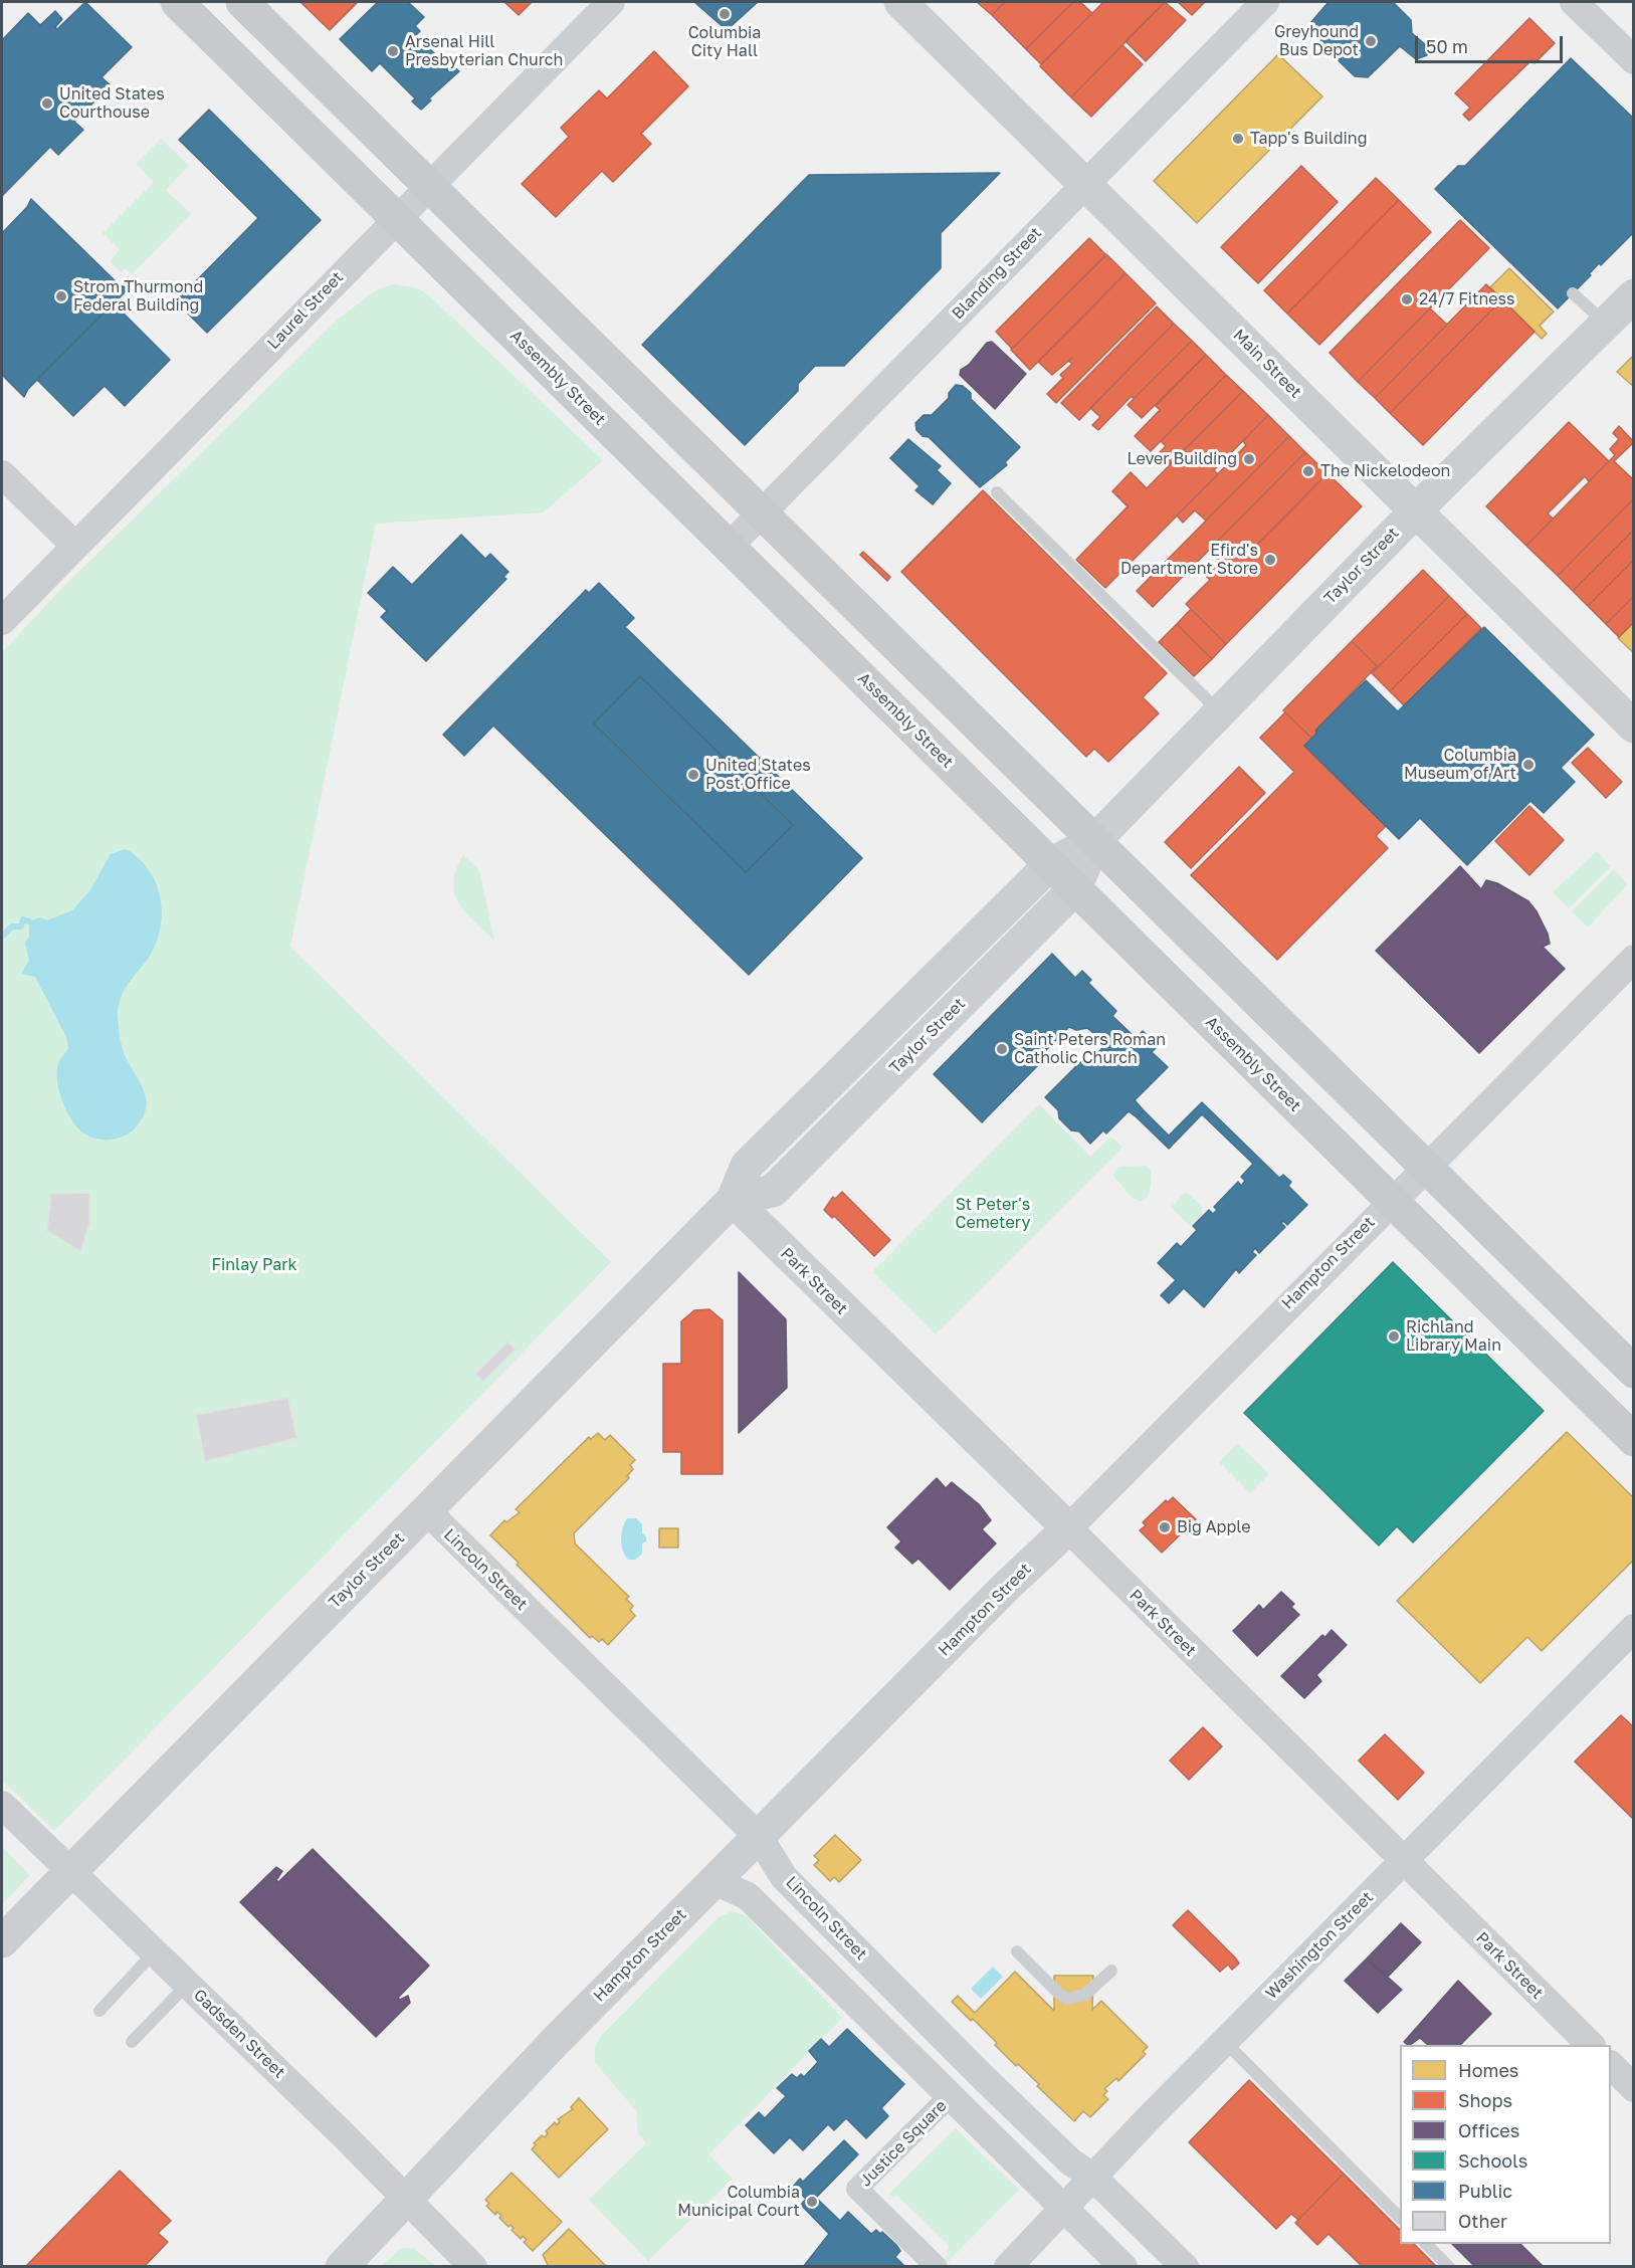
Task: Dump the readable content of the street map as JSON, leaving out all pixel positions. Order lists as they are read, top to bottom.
{
  "streets": {
    "main road": [
      "Main Street",
      "Assembly Street",
      "Taylor Street",
      "Hampton Street",
      "Park Street"
    ],
    "street": [
      "Blanding Street",
      "Laurel Street",
      "Lincoln Street",
      "Washington Street",
      "Gadsden Street",
      "Justice Square"
    ]
  },
  "crossings": [
    ["Blanding Street", "Main Street"],
    ["Blanding Street", "Assembly Street"],
    ["Laurel Street", "Assembly Street"],
    ["Main Street", "Taylor Street"],
    ["Assembly Street", "Taylor Street"],
    ["Assembly Street", "Hampton Street"],
    ["Taylor Street", "Park Street"],
    ["Taylor Street", "Lincoln Street"],
    ["Taylor Street", "Gadsden Street"],
    ["Hampton Street", "Park Street"],
    ["Hampton Street", "Lincoln Street"],
    ["Hampton Street", "Gadsden Street"],
    ["Park Street", "Washington Street"],
    ["Lincoln Street", "Washington Street"]
  ],
  "parks": ["St Peter's Cemetery", "Finlay Park"],
  "places": [
    "Columbia City Hall",
    "Greyhound Bus Depot",
    "Arsenal Hill Presbyterian Church",
    "United States Courthouse",
    "Tapp's Building",
    "Strom Thurmond Federal Building",
    "24/7 Fitness",
    "Lever Building",
    "The Nickelodeon",
    "Efird's Department Store",
    "Columbia Museum of Art",
    "United States Post Office",
    "Saint Peters Roman Catholic Church",
    "Richland Library Main",
    "Big Apple",
    "Columbia Municipal Court"
  ],
  "legend": [
    "Homes",
    "Shops",
    "Offices",
    "Schools",
    "Public",
    "Other"
  ],
  "scale_bar": "50 m"
}
